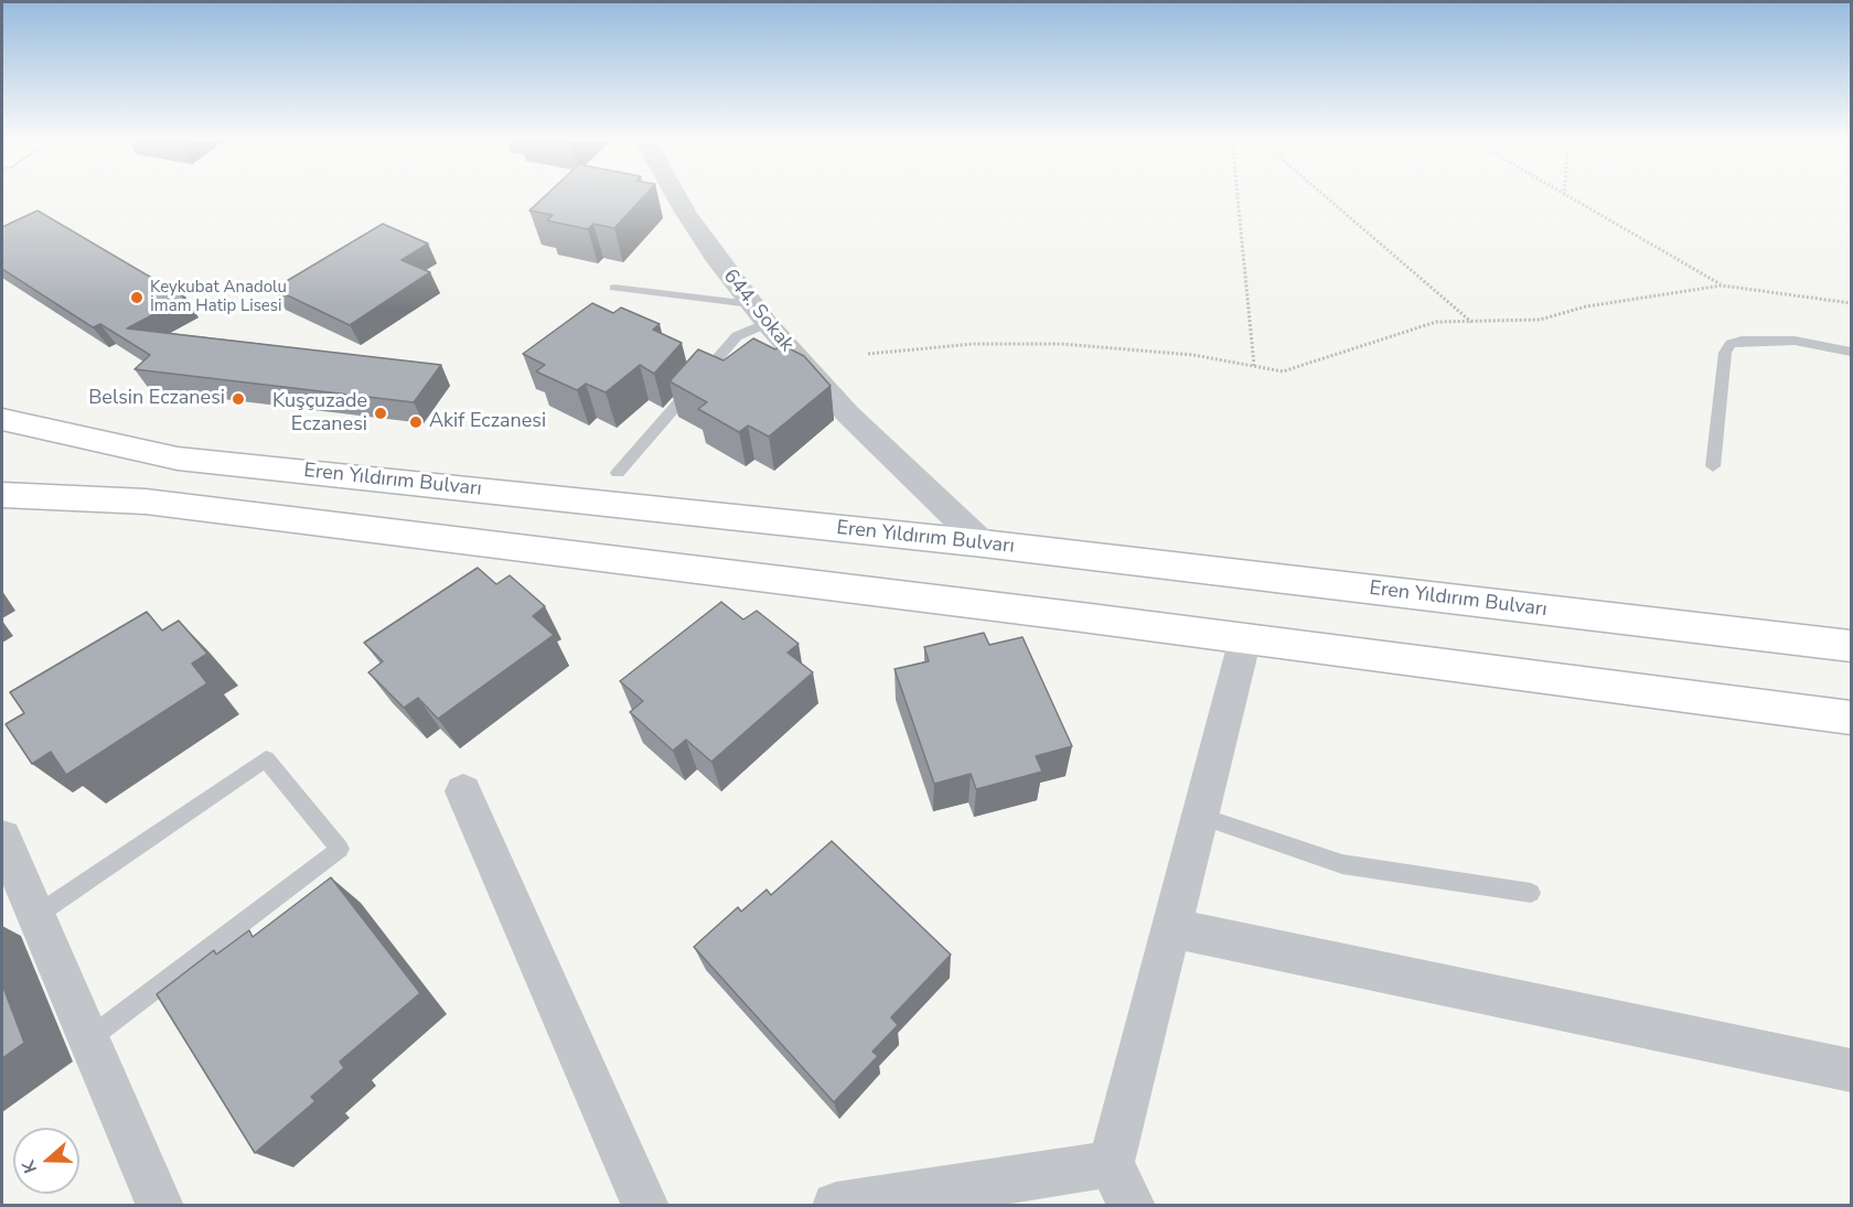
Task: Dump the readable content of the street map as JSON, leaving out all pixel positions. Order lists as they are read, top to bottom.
{
  "streets": {
    "main road": ["Eren Yıldırım Bulvarı"],
    "street": ["644. Sokak"]
  },
  "crossings": [
    ["644. Sokak", "Eren Yıldırım Bulvarı"]
  ],
  "places": [
    "Keykubat Anadolu İmam Hatip Lisesi",
    "Belsin Eczanesi",
    "Kuşçuzade Eczanesi",
    "Akif Eczanesi"
  ],
  "north": "left"
}
